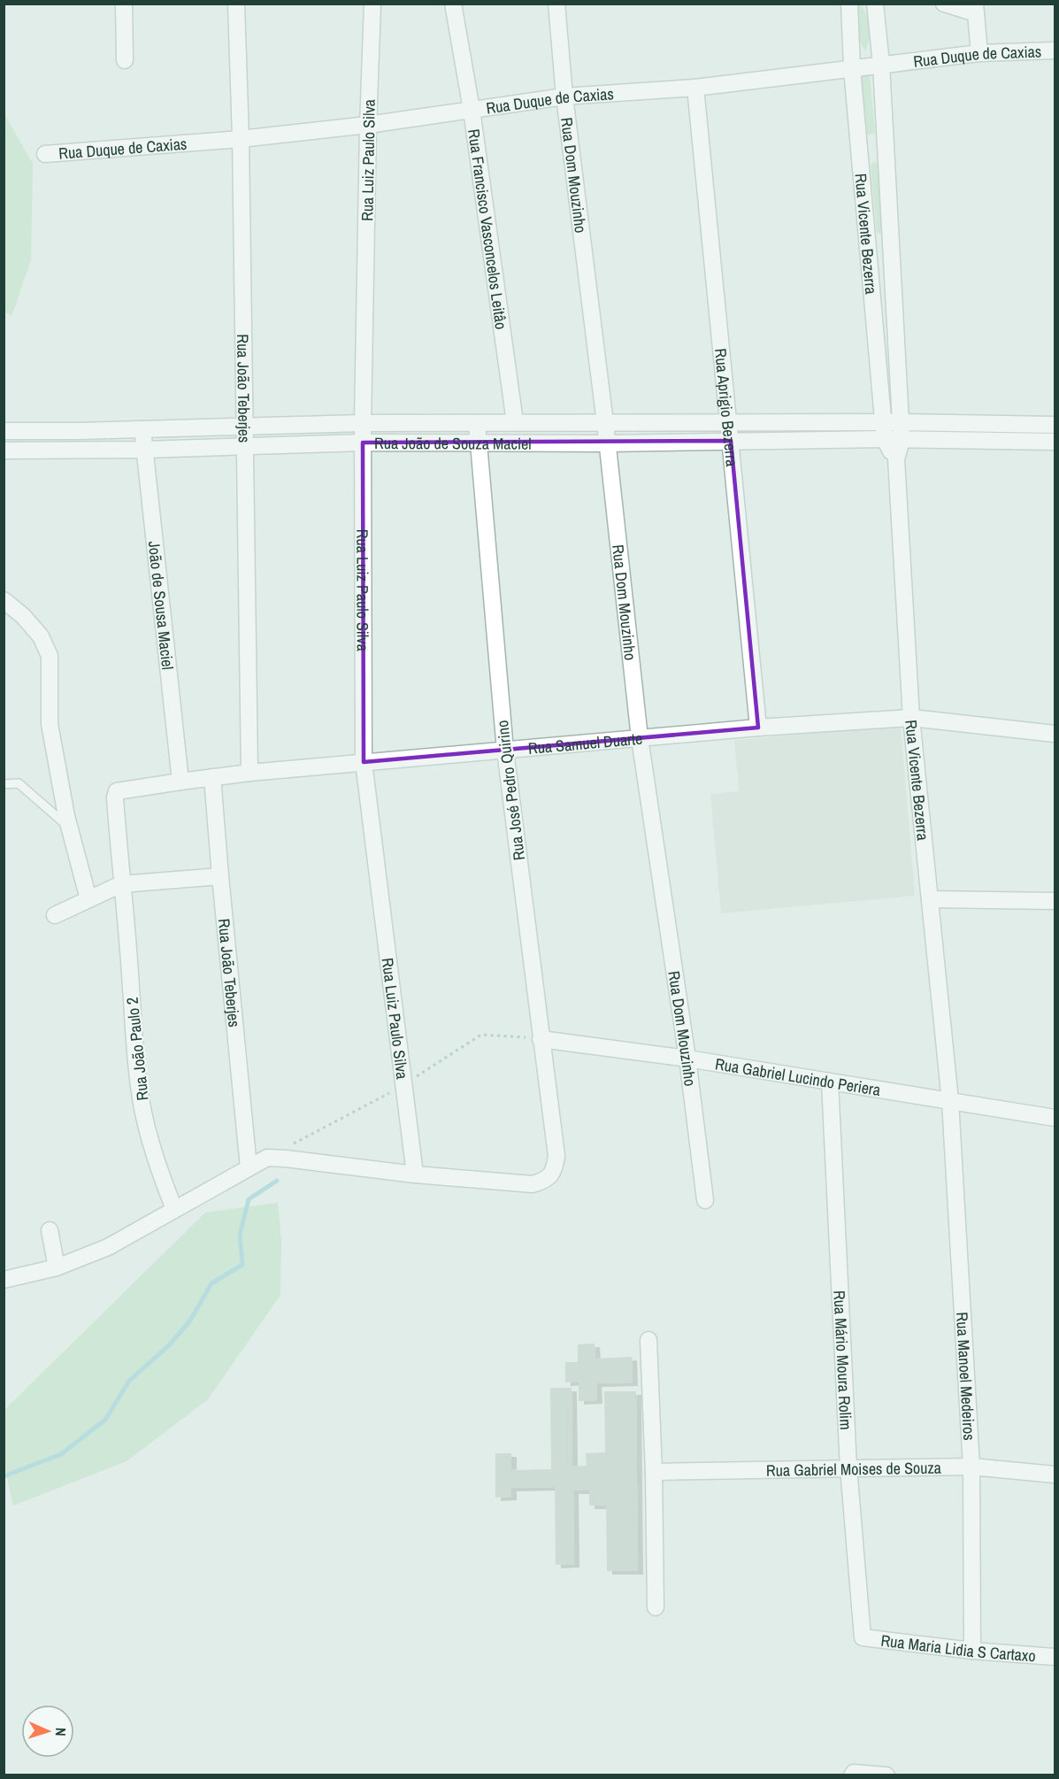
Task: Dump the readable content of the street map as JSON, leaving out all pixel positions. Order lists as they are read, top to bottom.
{
  "streets": {
    "street": [
      "Rua Duque de Caxias",
      "Rua Luiz Paulo Silva",
      "Rua Dom Mouzinho",
      "Rua Francisco Vasconcelos Leitâo",
      "Rua Vicente Bezerra",
      "Rua João Teberjes",
      "Rua Aprigio Bezerra",
      "Rua João de Souza Maciel",
      "João de Sousa Maciel",
      "Rua Samuel Duarte",
      "Rua José Pedro Quirino",
      "Rua João Paulo 2",
      "Rua Gabriel Lucindo Periera",
      "Rua Mário Moura Rolim",
      "Rua Manoel Medeiros",
      "Rua Gabriel Moises de Souza",
      "Rua Maria Lidia S Cartaxo"
    ]
  },
  "crossings": [
    ["Rua Duque de Caxias", "Rua Luiz Paulo Silva"],
    ["Rua Duque de Caxias", "Rua Dom Mouzinho"],
    ["Rua Duque de Caxias", "Rua Francisco Vasconcelos Leitâo"],
    ["Rua Duque de Caxias", "Rua Vicente Bezerra"],
    ["Rua Duque de Caxias", "Rua João Teberjes"],
    ["Rua Duque de Caxias", "Rua Aprigio Bezerra"],
    ["Rua Luiz Paulo Silva", "Rua João de Souza Maciel"],
    ["Rua Luiz Paulo Silva", "Rua Samuel Duarte"],
    ["Rua Luiz Paulo Silva", "Rua José Pedro Quirino"],
    ["Rua Dom Mouzinho", "Rua João de Souza Maciel"],
    ["Rua Dom Mouzinho", "Rua Samuel Duarte"],
    ["Rua Dom Mouzinho", "Rua Gabriel Lucindo Periera"],
    ["Rua Francisco Vasconcelos Leitâo", "Rua João de Souza Maciel"],
    ["Rua Vicente Bezerra", "Rua João de Souza Maciel"],
    ["Rua Vicente Bezerra", "Rua Samuel Duarte"],
    ["Rua Vicente Bezerra", "Rua Gabriel Lucindo Periera"],
    ["Rua Vicente Bezerra", "Rua Manoel Medeiros"],
    ["Rua João Teberjes", "Rua João de Souza Maciel"],
    ["Rua João Teberjes", "Rua Samuel Duarte"],
    ["Rua Aprigio Bezerra", "Rua João de Souza Maciel"],
    ["Rua Aprigio Bezerra", "Rua Samuel Duarte"],
    ["Rua João de Souza Maciel", "João de Sousa Maciel"],
    ["Rua João de Souza Maciel", "Rua José Pedro Quirino"],
    ["João de Sousa Maciel", "Rua Samuel Duarte"],
    ["Rua Samuel Duarte", "Rua José Pedro Quirino"],
    ["Rua Samuel Duarte", "Rua João Paulo 2"],
    ["Rua José Pedro Quirino", "Rua Gabriel Lucindo Periera"],
    ["Rua Gabriel Lucindo Periera", "Rua Mário Moura Rolim"],
    ["Rua Gabriel Lucindo Periera", "Rua Manoel Medeiros"],
    ["Rua Mário Moura Rolim", "Rua Gabriel Moises de Souza"],
    ["Rua Mário Moura Rolim", "Rua Maria Lidia S Cartaxo"],
    ["Rua Manoel Medeiros", "Rua Gabriel Moises de Souza"],
    ["Rua Manoel Medeiros", "Rua Maria Lidia S Cartaxo"]
  ],
  "north": "right"
}
